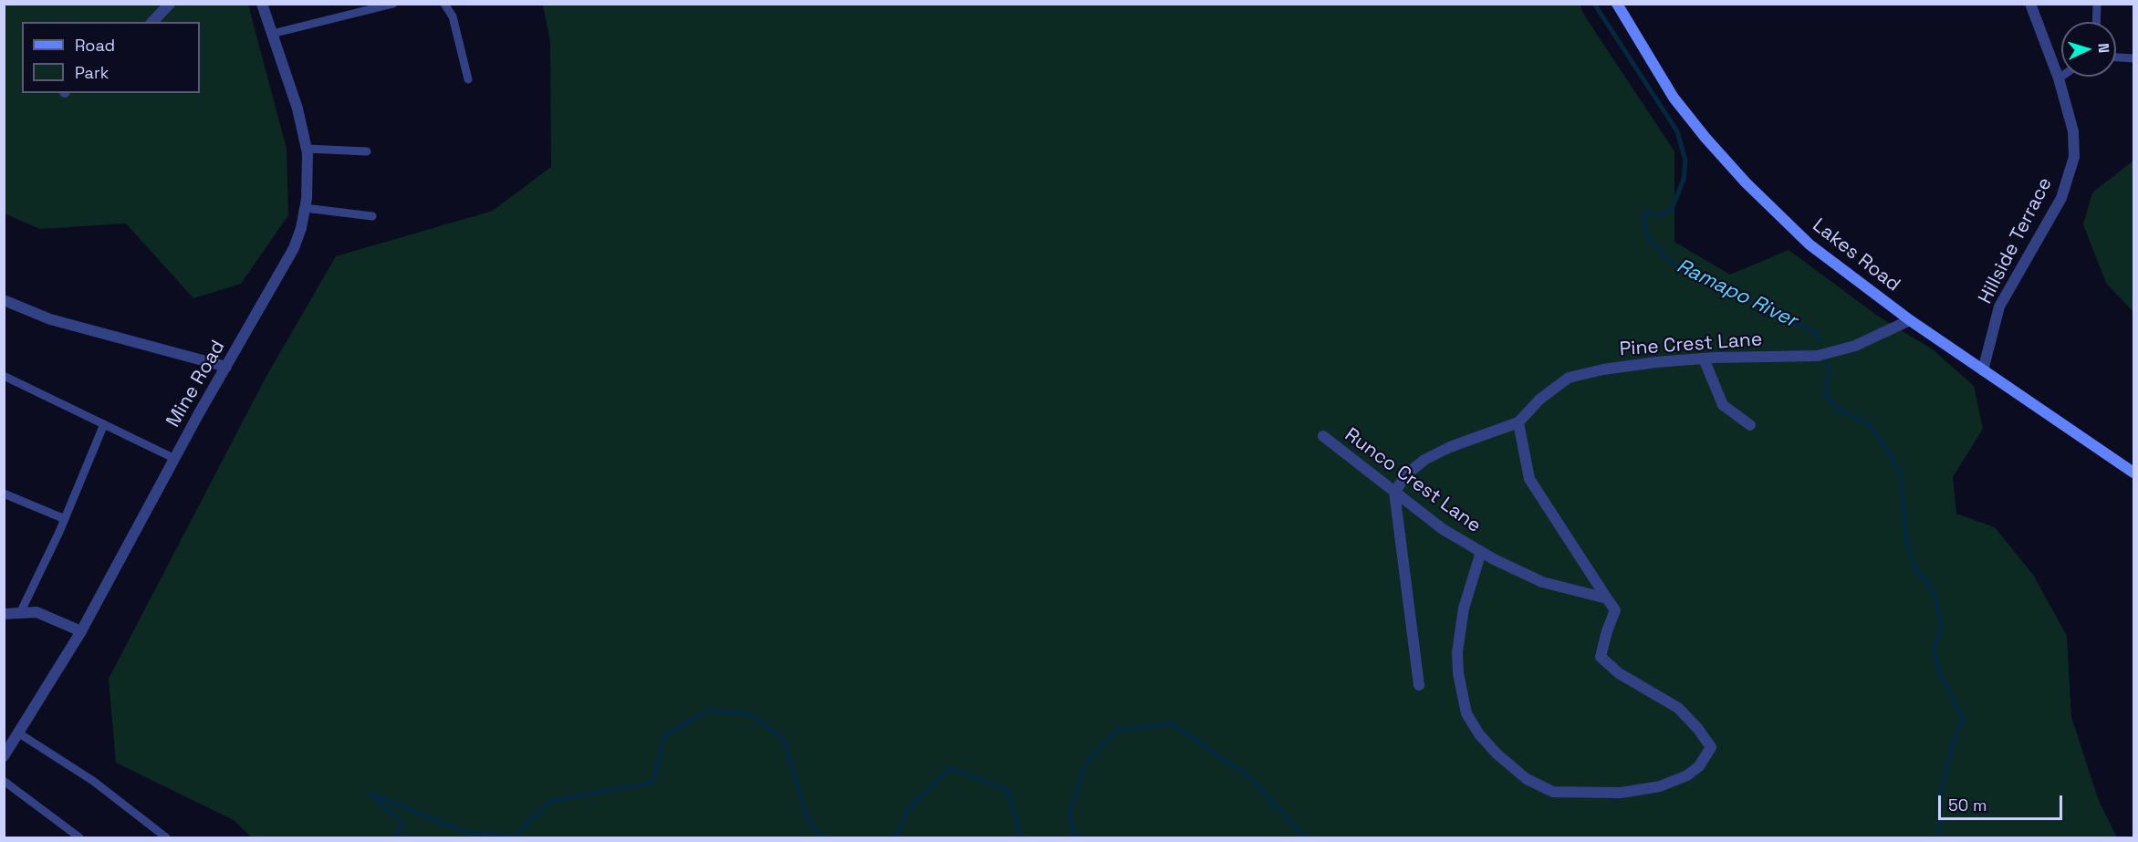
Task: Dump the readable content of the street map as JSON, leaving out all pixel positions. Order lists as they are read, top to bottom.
{
  "streets": {
    "main road": ["Lakes Road"],
    "street": [
      "Hillside Terrace",
      "Pine Crest Lane",
      "Mine Road",
      "Runco Crest Lane"
    ]
  },
  "crossings": [
    ["Hillside Terrace", "Lakes Road"],
    ["Lakes Road", "Pine Crest Lane"]
  ],
  "water": ["Ramapo River"],
  "legend": ["Road", "Park"],
  "scale_bar": "50 m",
  "north": "right"
}
